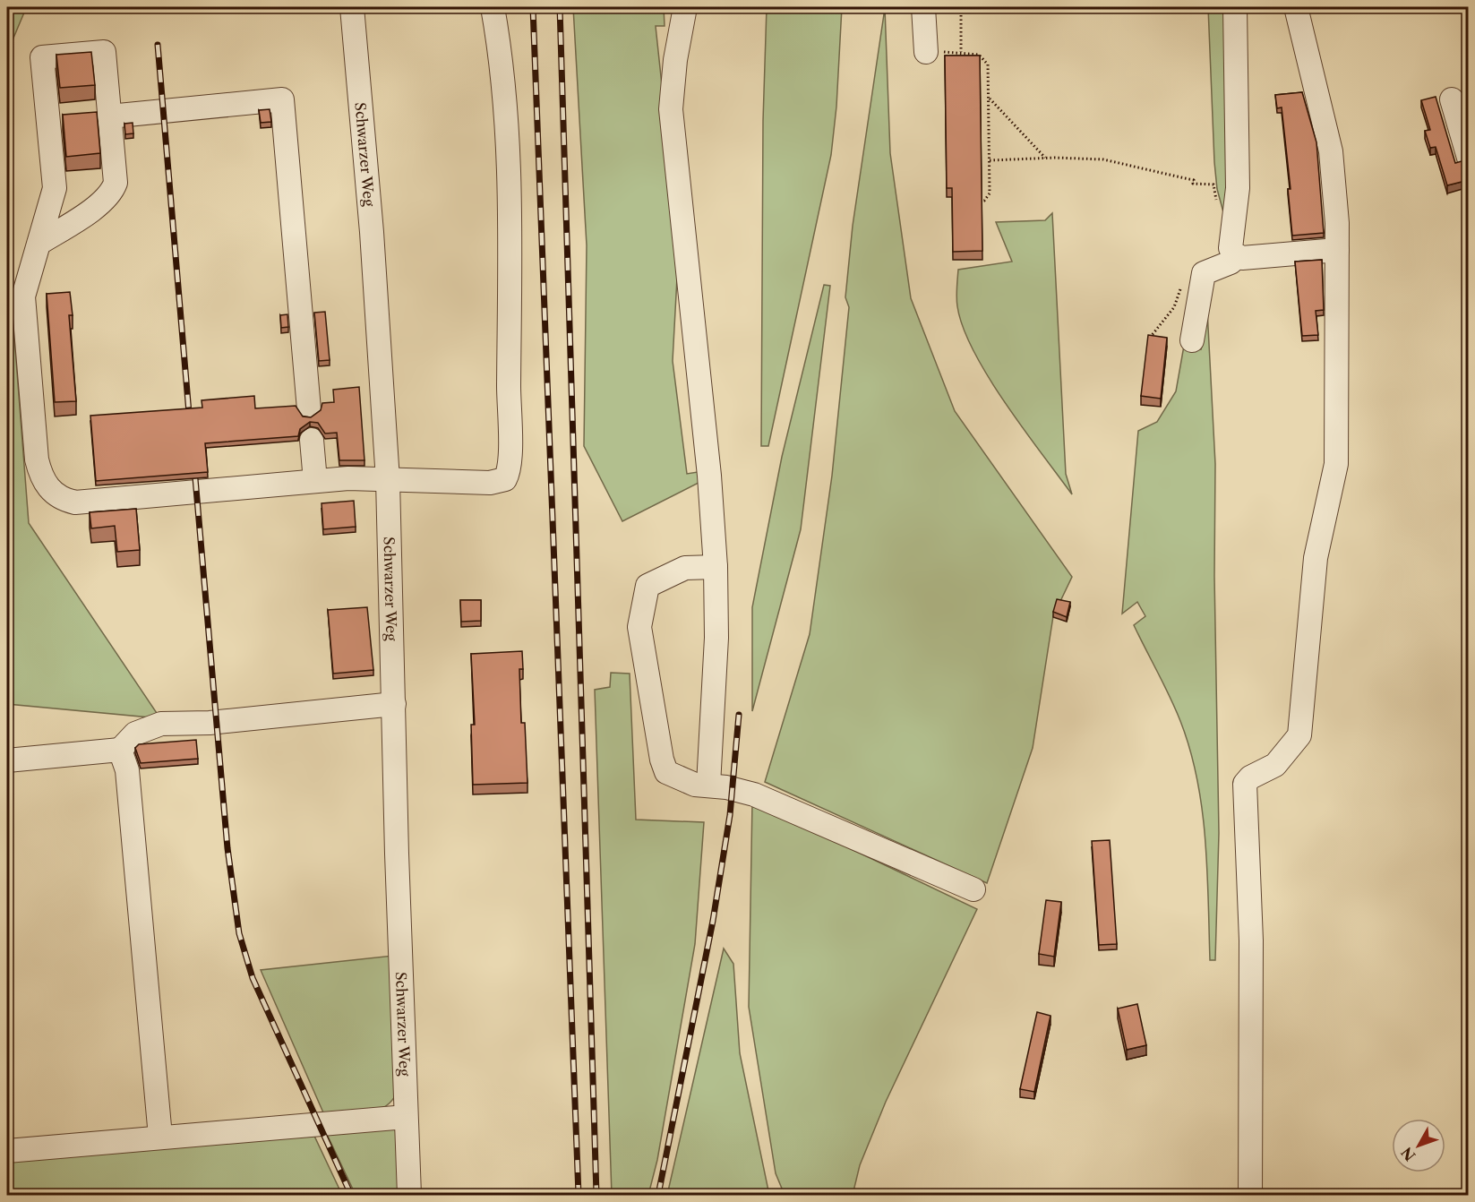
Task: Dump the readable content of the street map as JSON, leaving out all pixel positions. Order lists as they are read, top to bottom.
{
  "streets": {
    "lane": ["Schwarzer Weg"]
  },
  "north": "bottom left"
}
